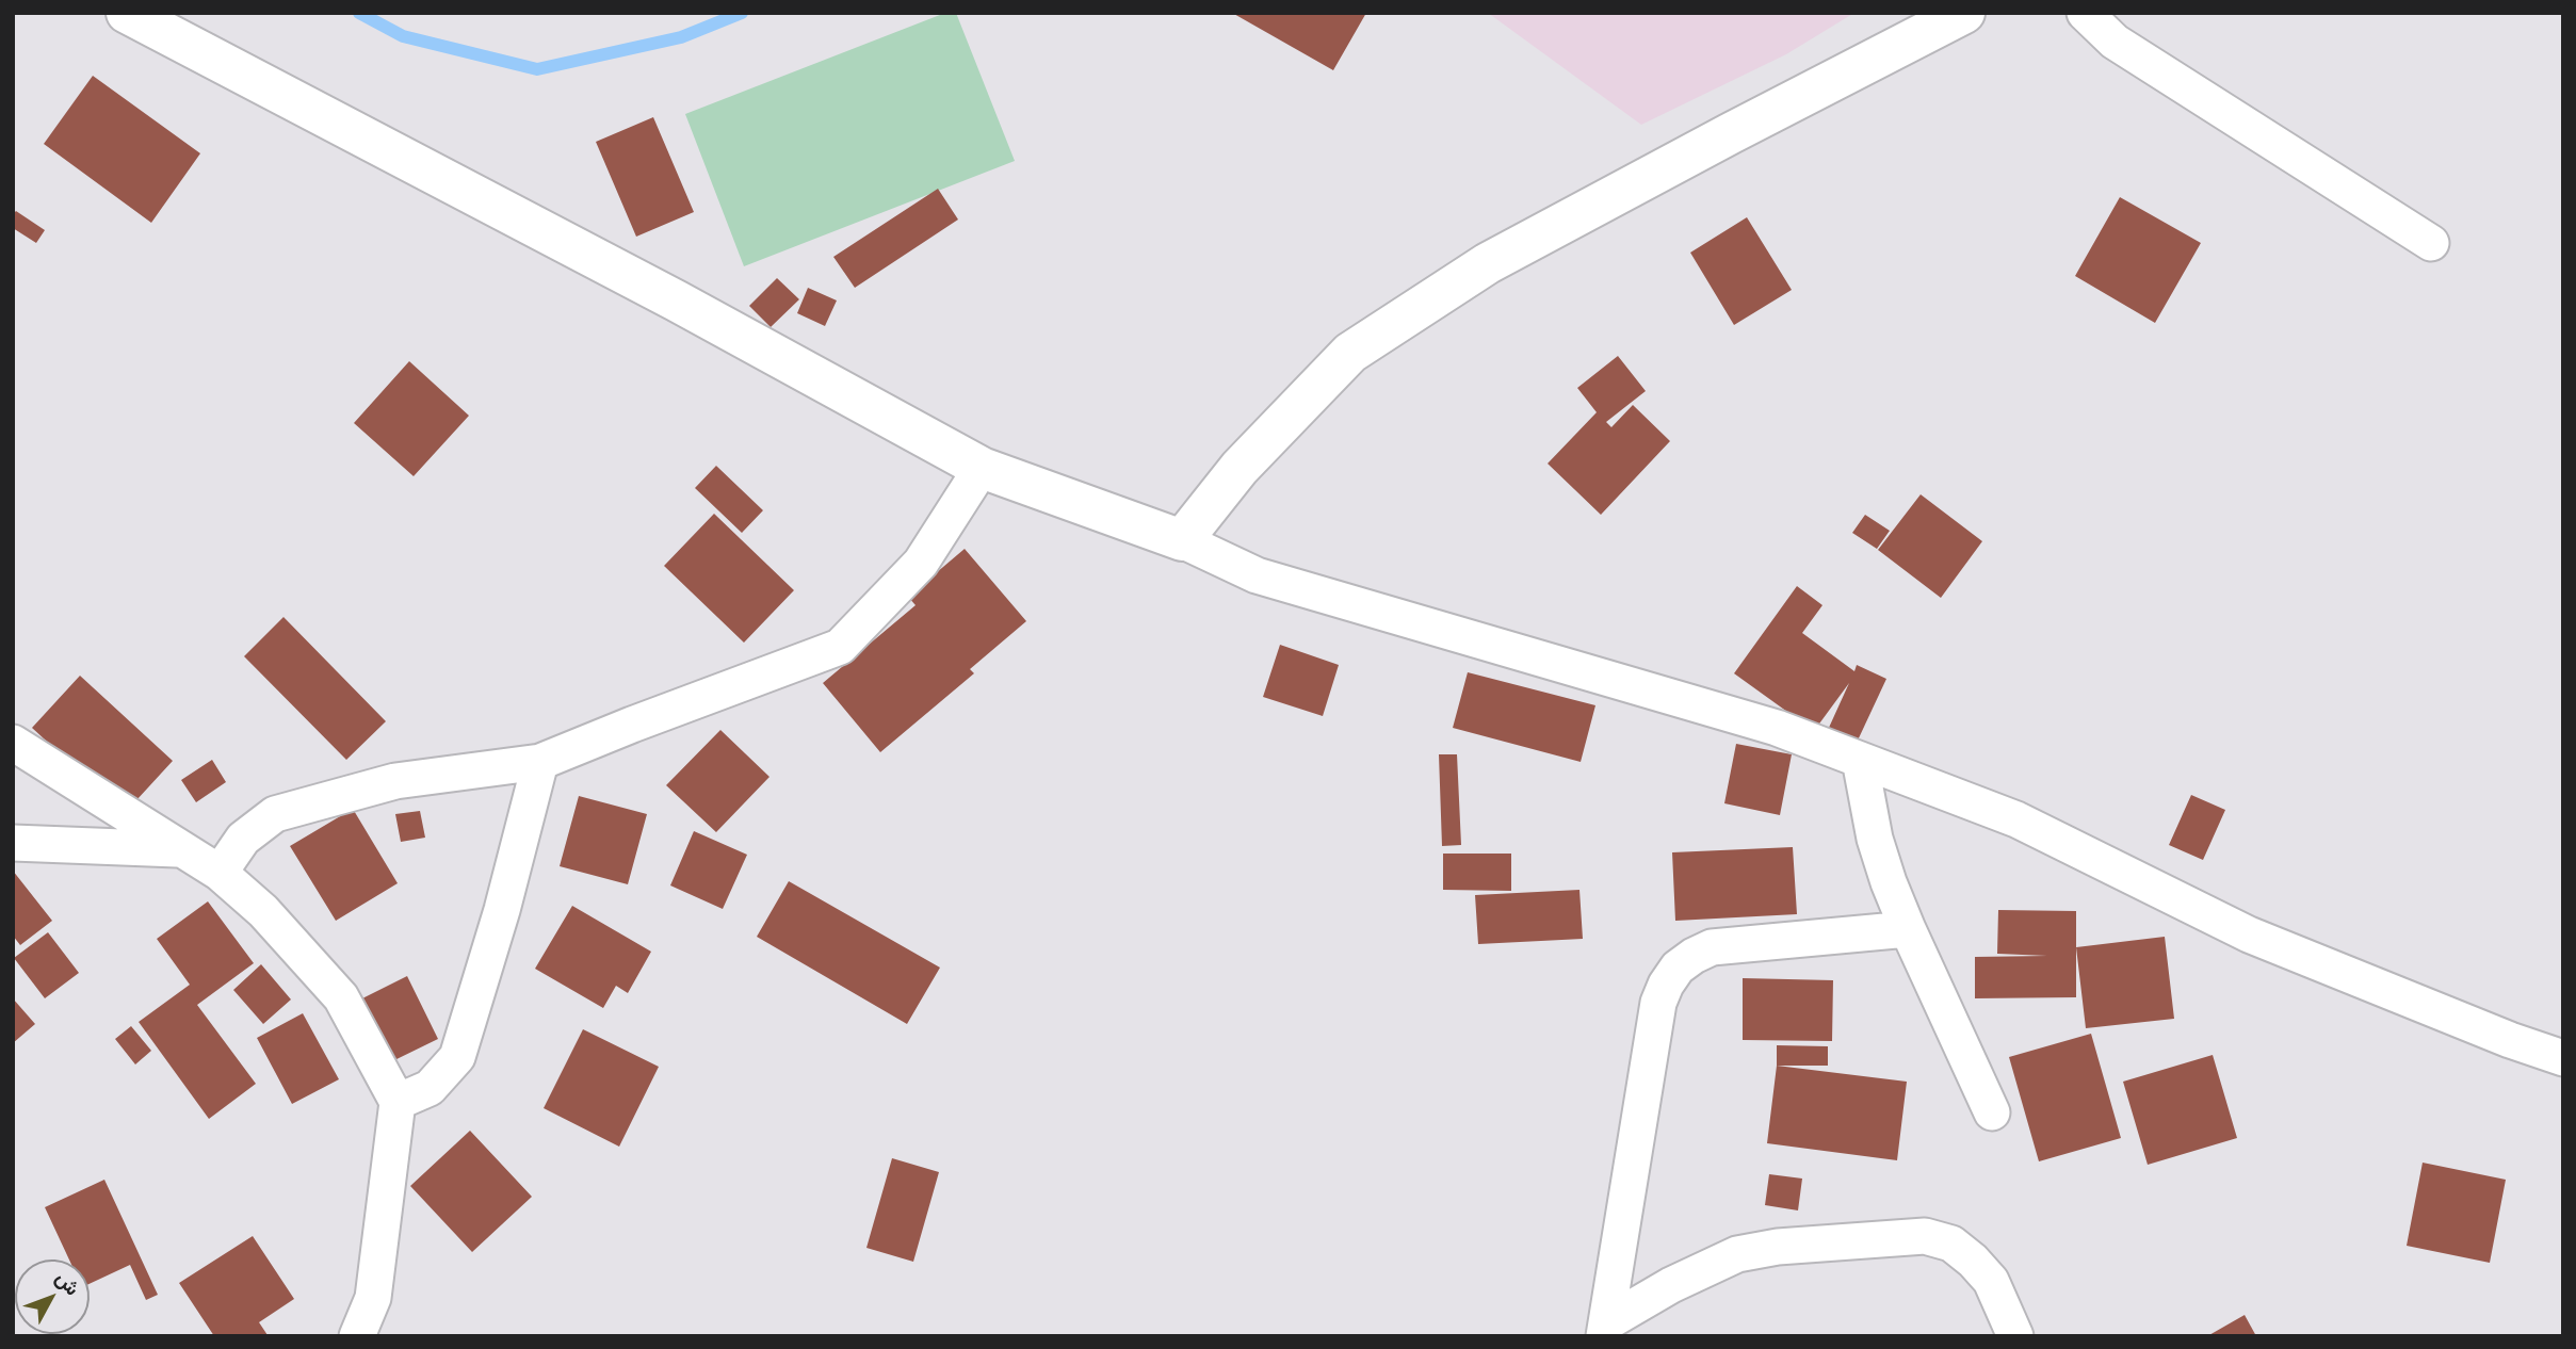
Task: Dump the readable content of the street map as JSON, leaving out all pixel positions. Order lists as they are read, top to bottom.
{
  "north": "top right"
}
